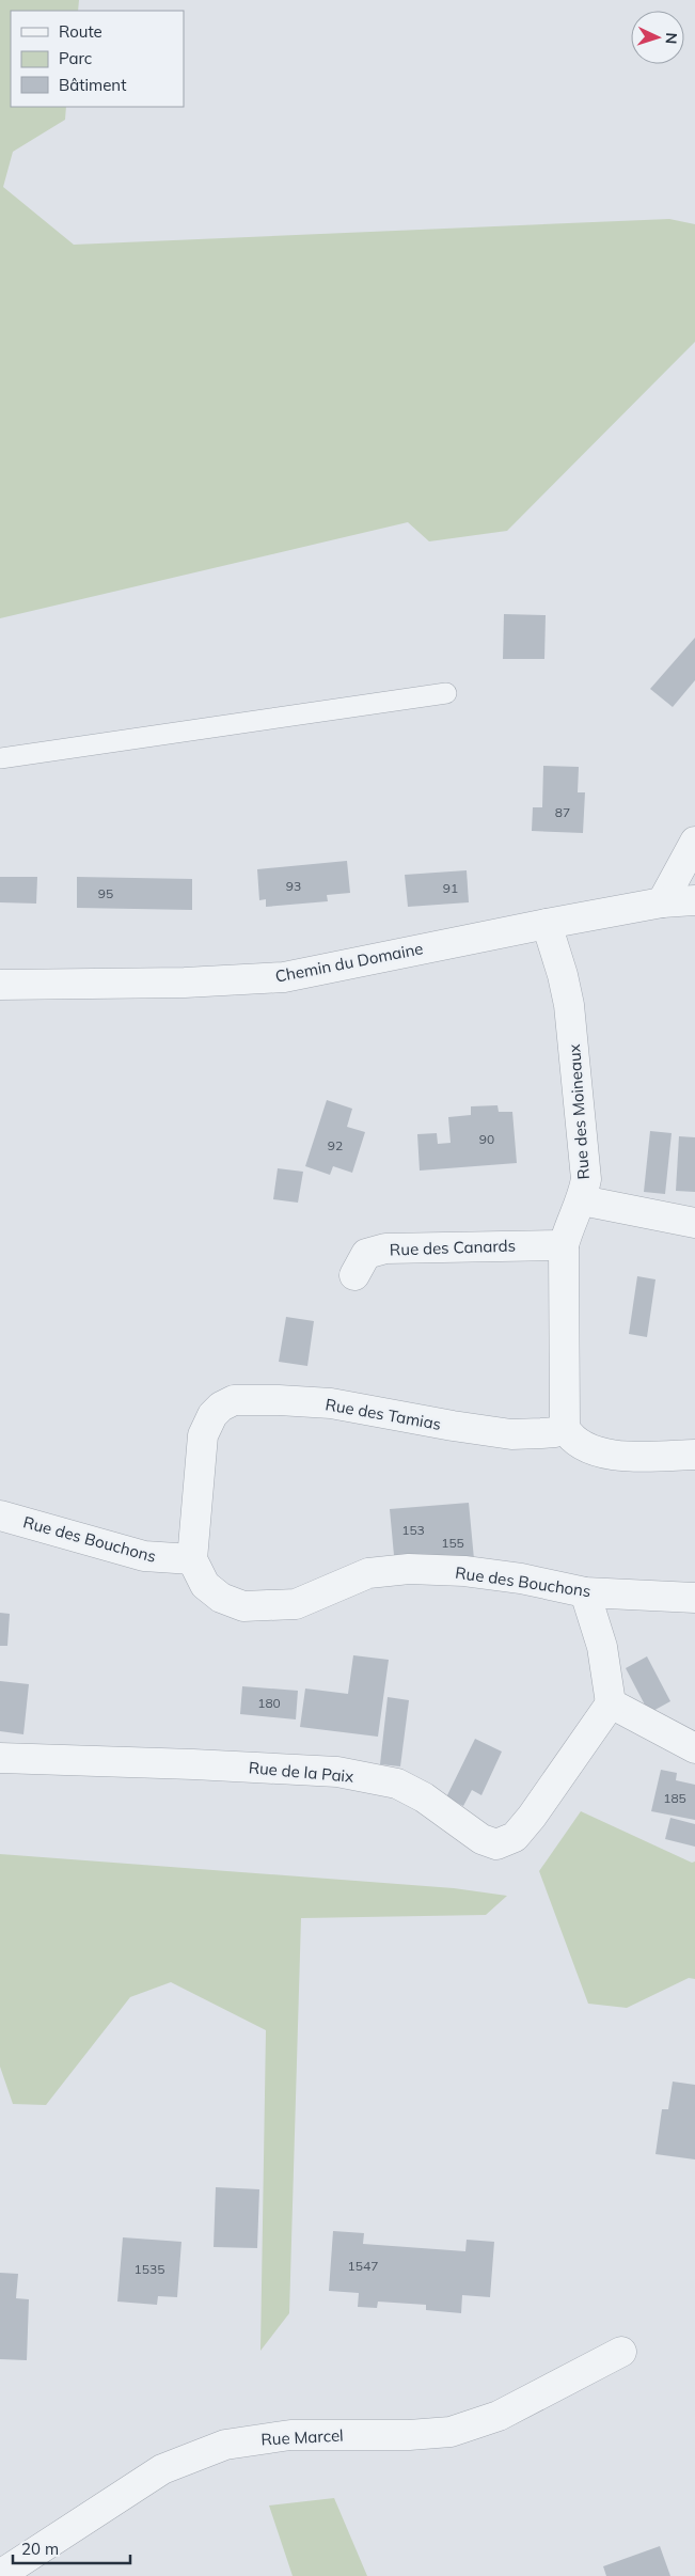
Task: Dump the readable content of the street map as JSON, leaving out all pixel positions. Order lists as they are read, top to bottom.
{
  "streets": {
    "street": [
      "Chemin du Domaine",
      "Rue des Moineaux",
      "Rue des Canards",
      "Rue des Tamias",
      "Rue des Bouchons",
      "Rue de la Paix",
      "Rue Marcel"
    ]
  },
  "crossings": [
    ["Chemin du Domaine", "Rue des Moineaux"],
    ["Rue des Moineaux", "Rue des Canards"],
    ["Rue des Moineaux", "Rue des Tamias"],
    ["Rue des Tamias", "Rue des Bouchons"]
  ],
  "house_numbers": [
    "87",
    "93",
    "91",
    "95",
    "90",
    "92",
    "153",
    "155",
    "180",
    "185",
    "1547",
    "1535"
  ],
  "legend": ["Route", "Parc", "Bâtiment"],
  "scale_bar": "20 m",
  "north": "right"
}
